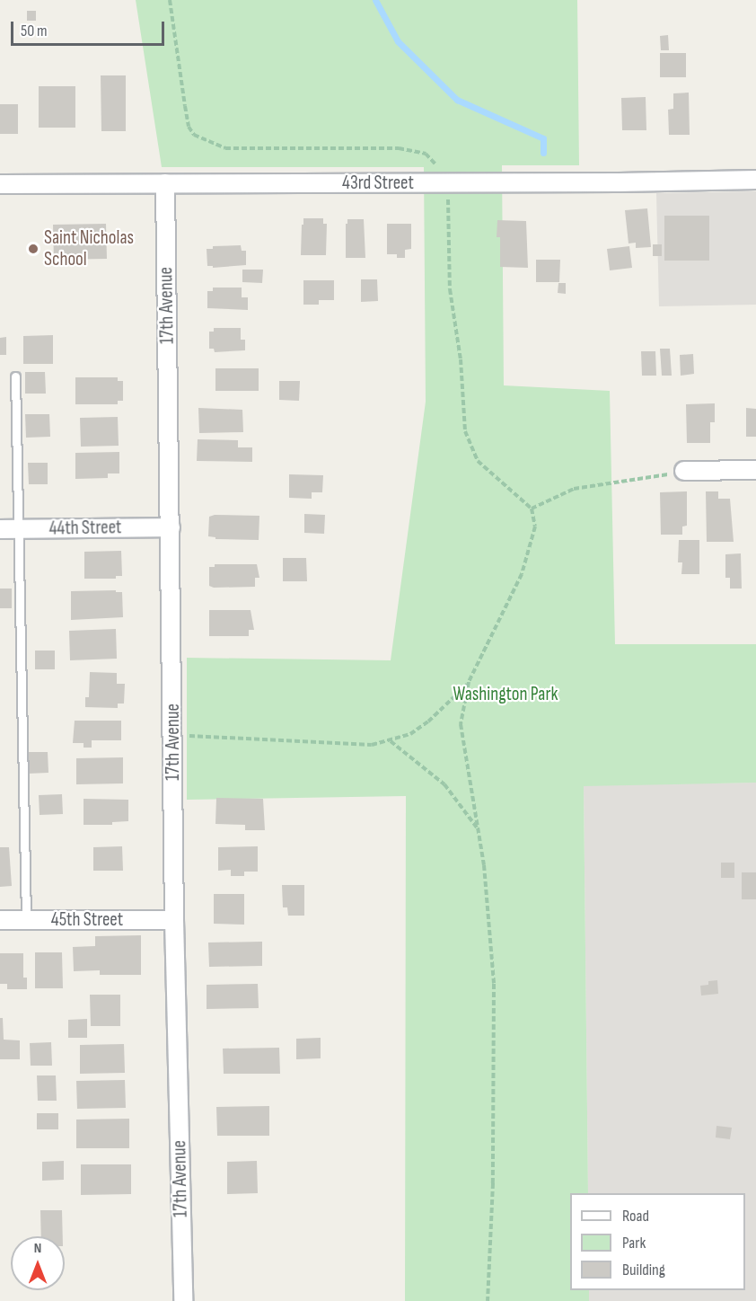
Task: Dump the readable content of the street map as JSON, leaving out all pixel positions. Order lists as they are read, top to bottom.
{
  "streets": {
    "street": [
      "43rd Street",
      "17th Avenue",
      "44th Street",
      "45th Street"
    ]
  },
  "crossings": [
    ["43rd Street", "17th Avenue"],
    ["17th Avenue", "44th Street"],
    ["17th Avenue", "45th Street"]
  ],
  "parks": ["Washington Park"],
  "places": ["Saint Nicholas School"],
  "legend": ["Road", "Park", "Building"],
  "scale_bar": "50 m",
  "north": "top"
}
